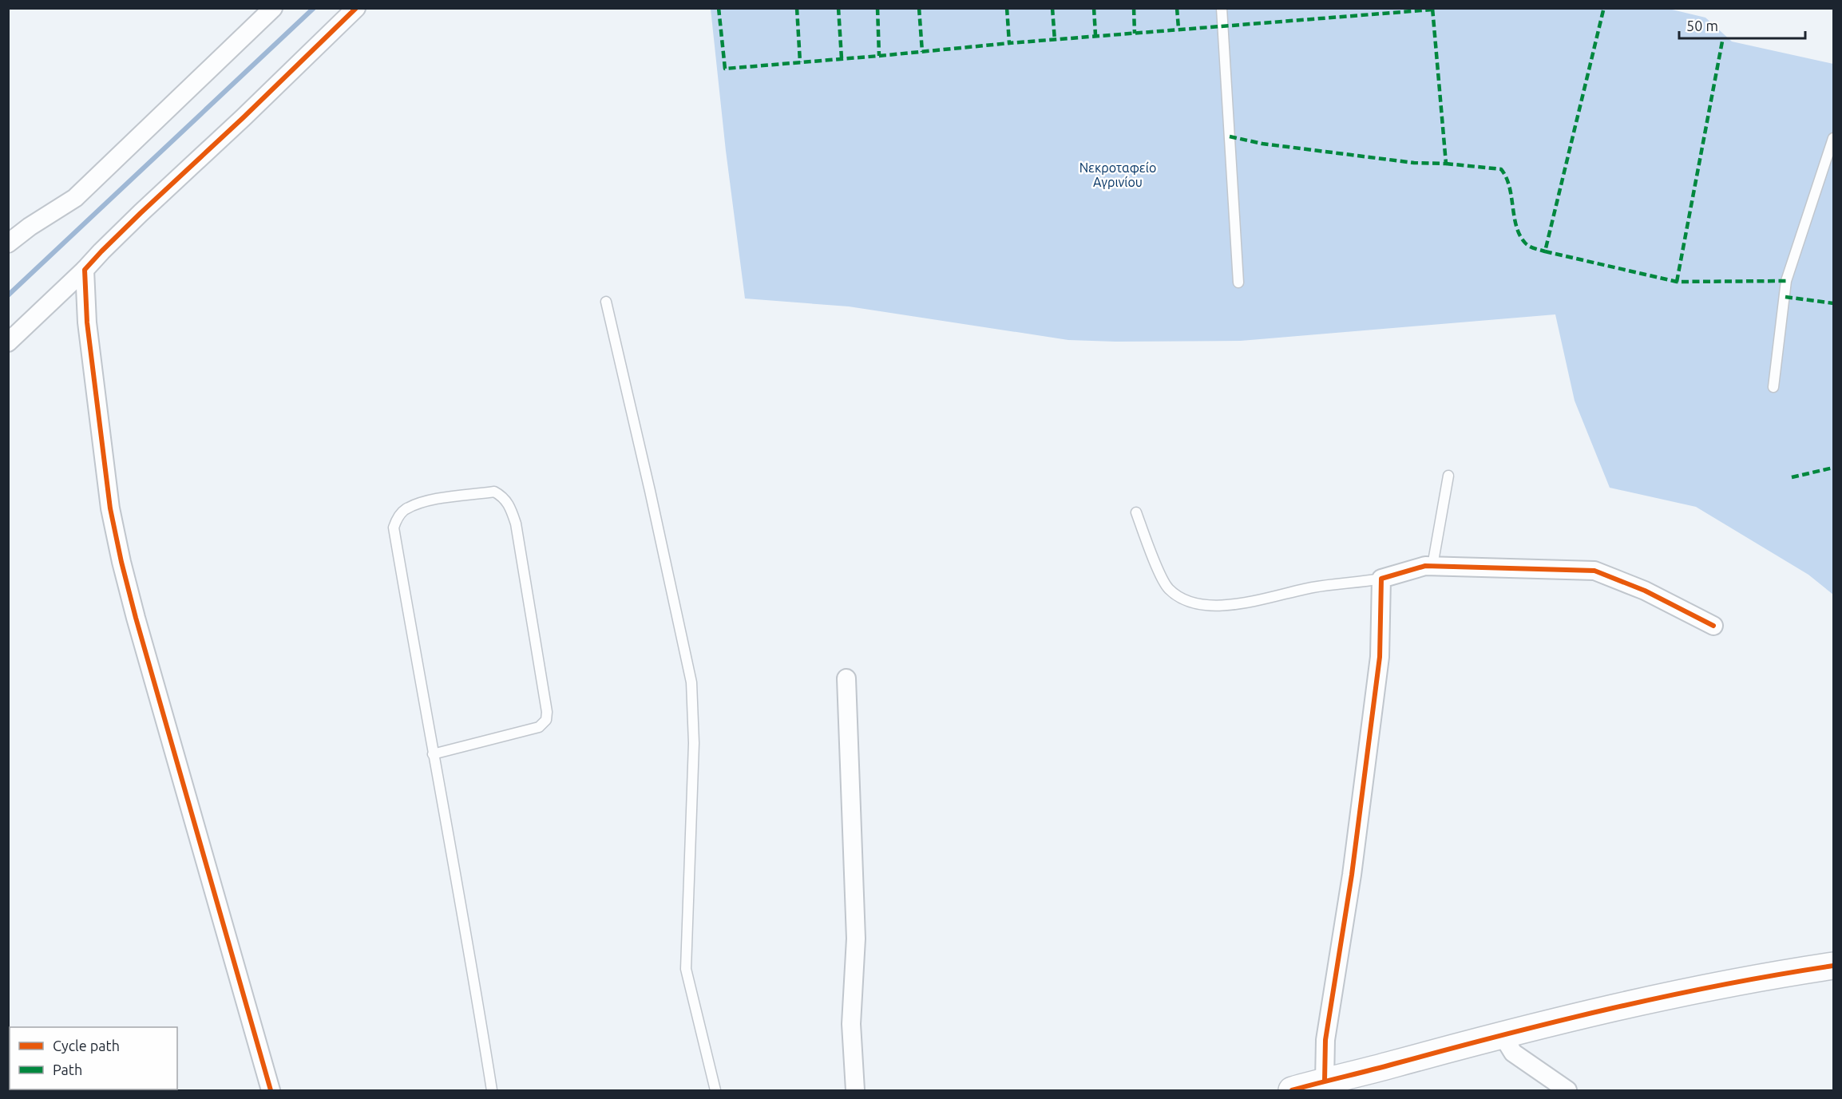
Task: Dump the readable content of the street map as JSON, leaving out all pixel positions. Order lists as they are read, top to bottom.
{
  "parks": ["Νεκροταφείο Αγρινίου"],
  "legend": ["Cycle path", "Path"],
  "scale_bar": "50 m"
}
